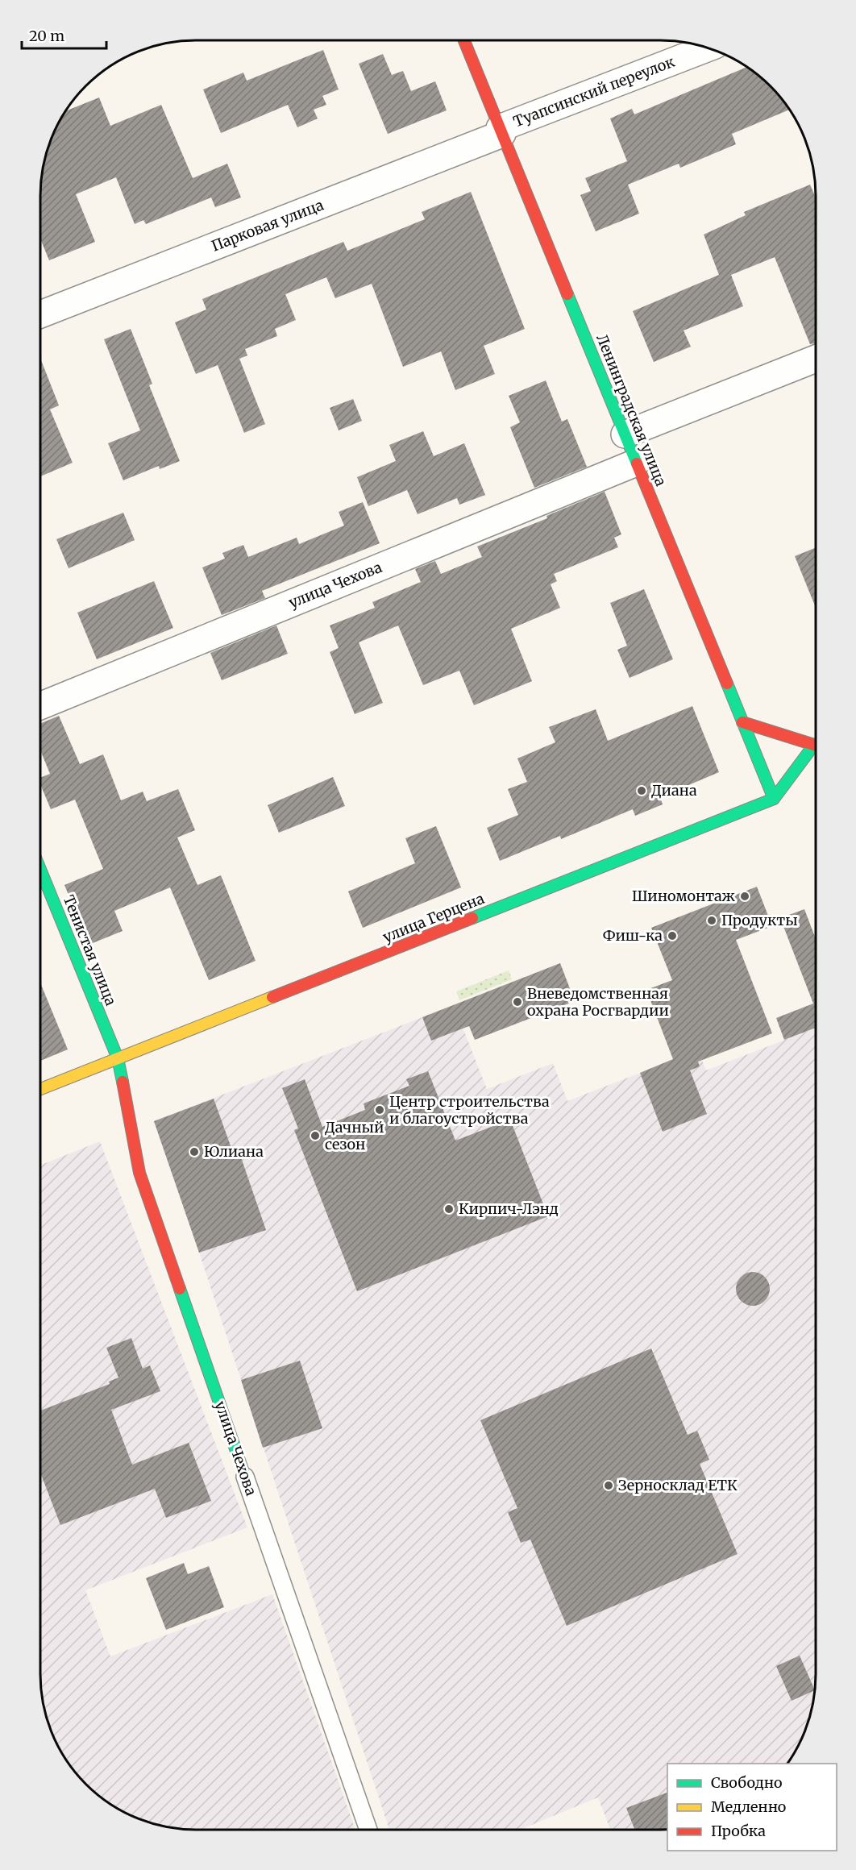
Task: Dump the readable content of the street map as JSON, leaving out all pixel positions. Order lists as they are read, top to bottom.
{
  "streets": {
    "street": [
      "Туапсинский переулок",
      "Парковая улица",
      "Ленинградская улица",
      "улица Чехова",
      "улица Герцена",
      "Тенистая улица"
    ]
  },
  "crossings": [
    ["Туапсинский переулок", "Парковая улица"],
    ["Туапсинский переулок", "Ленинградская улица"],
    ["Парковая улица", "Ленинградская улица"],
    ["Ленинградская улица", "улица Чехова"],
    ["Ленинградская улица", "улица Герцена"],
    ["улица Чехова", "улица Герцена"],
    ["улица Чехова", "Тенистая улица"],
    ["улица Герцена", "Тенистая улица"]
  ],
  "places": [
    "Диана",
    "Шиномонтаж",
    "Продукты",
    "Фиш-ка",
    "Вневедомственная охрана Росгвардии",
    "Центр строительства и благоустройства",
    "Дачный сезон",
    "Юлиана",
    "Кирпич-Лэнд",
    "Зерносклад ЕТК"
  ],
  "legend": ["Свободно", "Медленно", "Пробка"],
  "scale_bar": "20 m"
}
